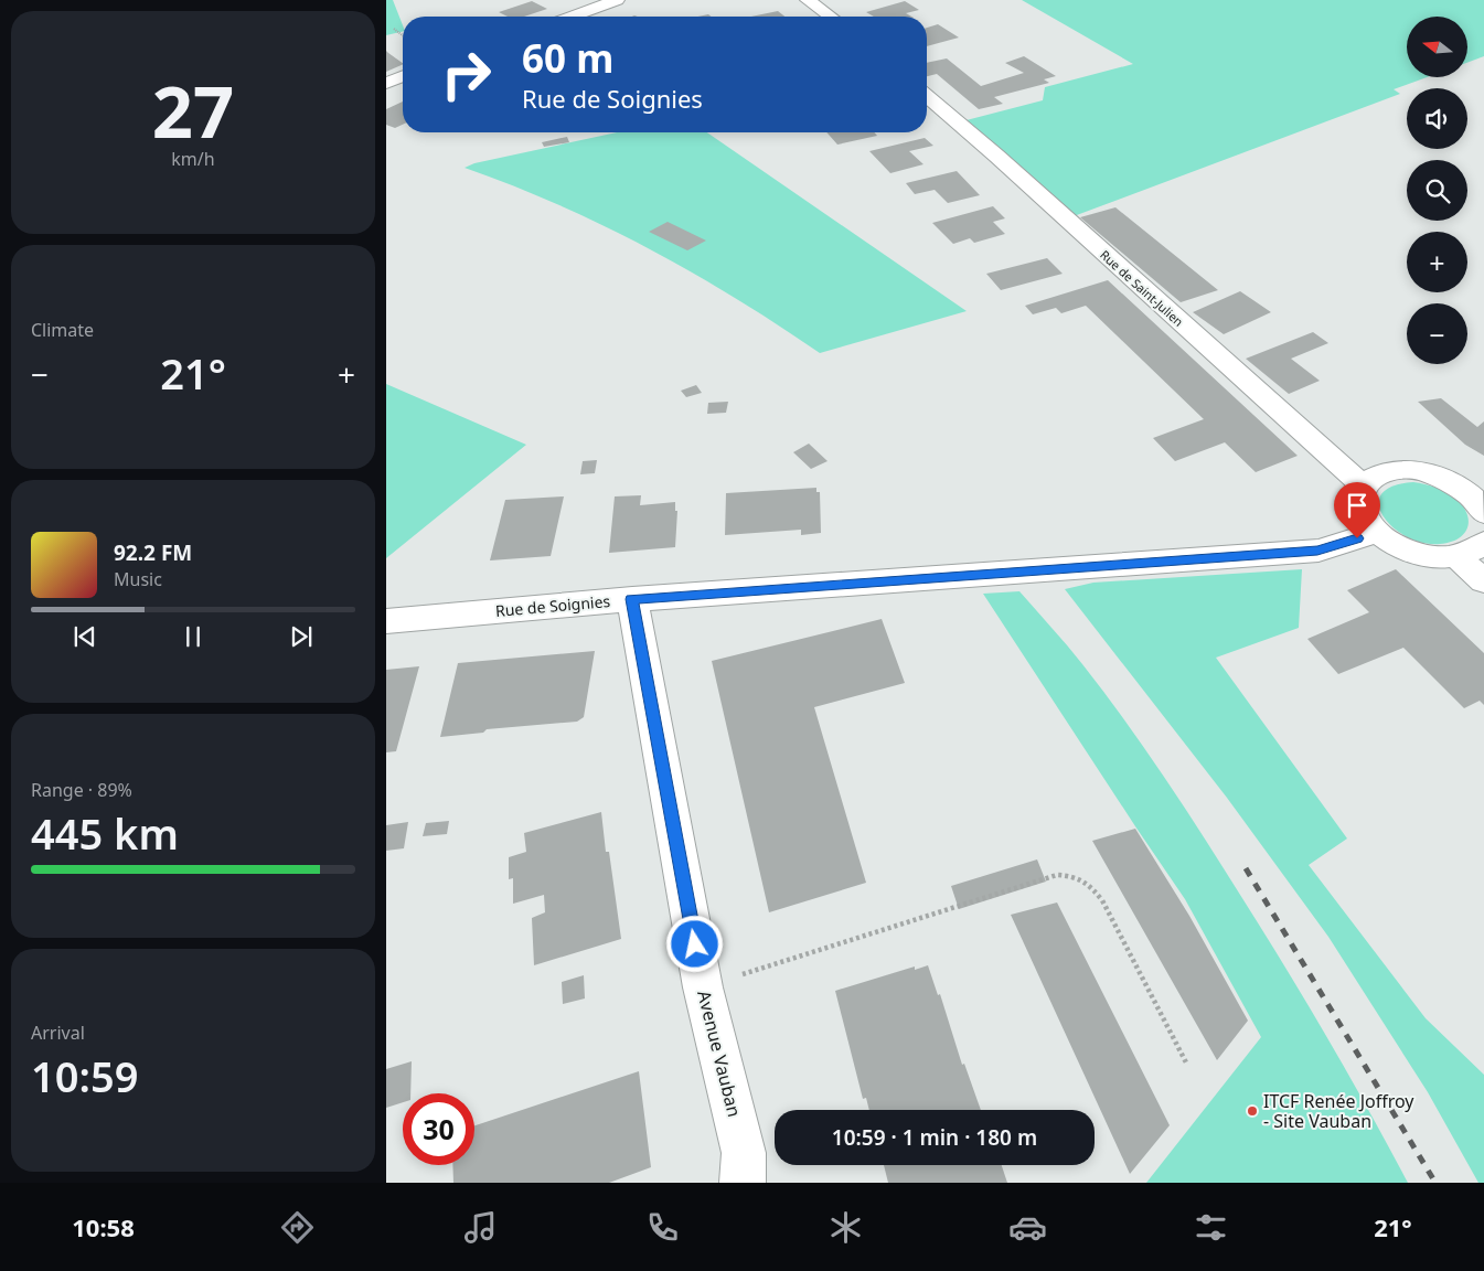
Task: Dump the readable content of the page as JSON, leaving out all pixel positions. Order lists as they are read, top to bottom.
{
  "streets": {
    "street": ["Rue de Saint-Julien", "Rue de Soignies", "Avenue Vauban"]
  },
  "crossings": [
    ["Rue de Soignies", "Avenue Vauban"]
  ],
  "places": ["ITCF Renée Joffroy - Site Vauban"],
  "north": "left",
  "page": {
    "tile": [
      ["27", "km/h"],
      "Climate",
      ["Range · 89%", "445 km"],
      ["Arrival", "10:59"]
    ],
    "map_buttons": ["+", "−"],
    "turn": ["60 m", "Rue de Soignies"],
    "heat": ["−", "21°", "+"],
    "song": ["92.2 FM", "Music"],
    "limit": "30",
    "trip": "10:59 · 1 min · 180 m",
    "tabs": ["10:58", "21°"]
  }
}
